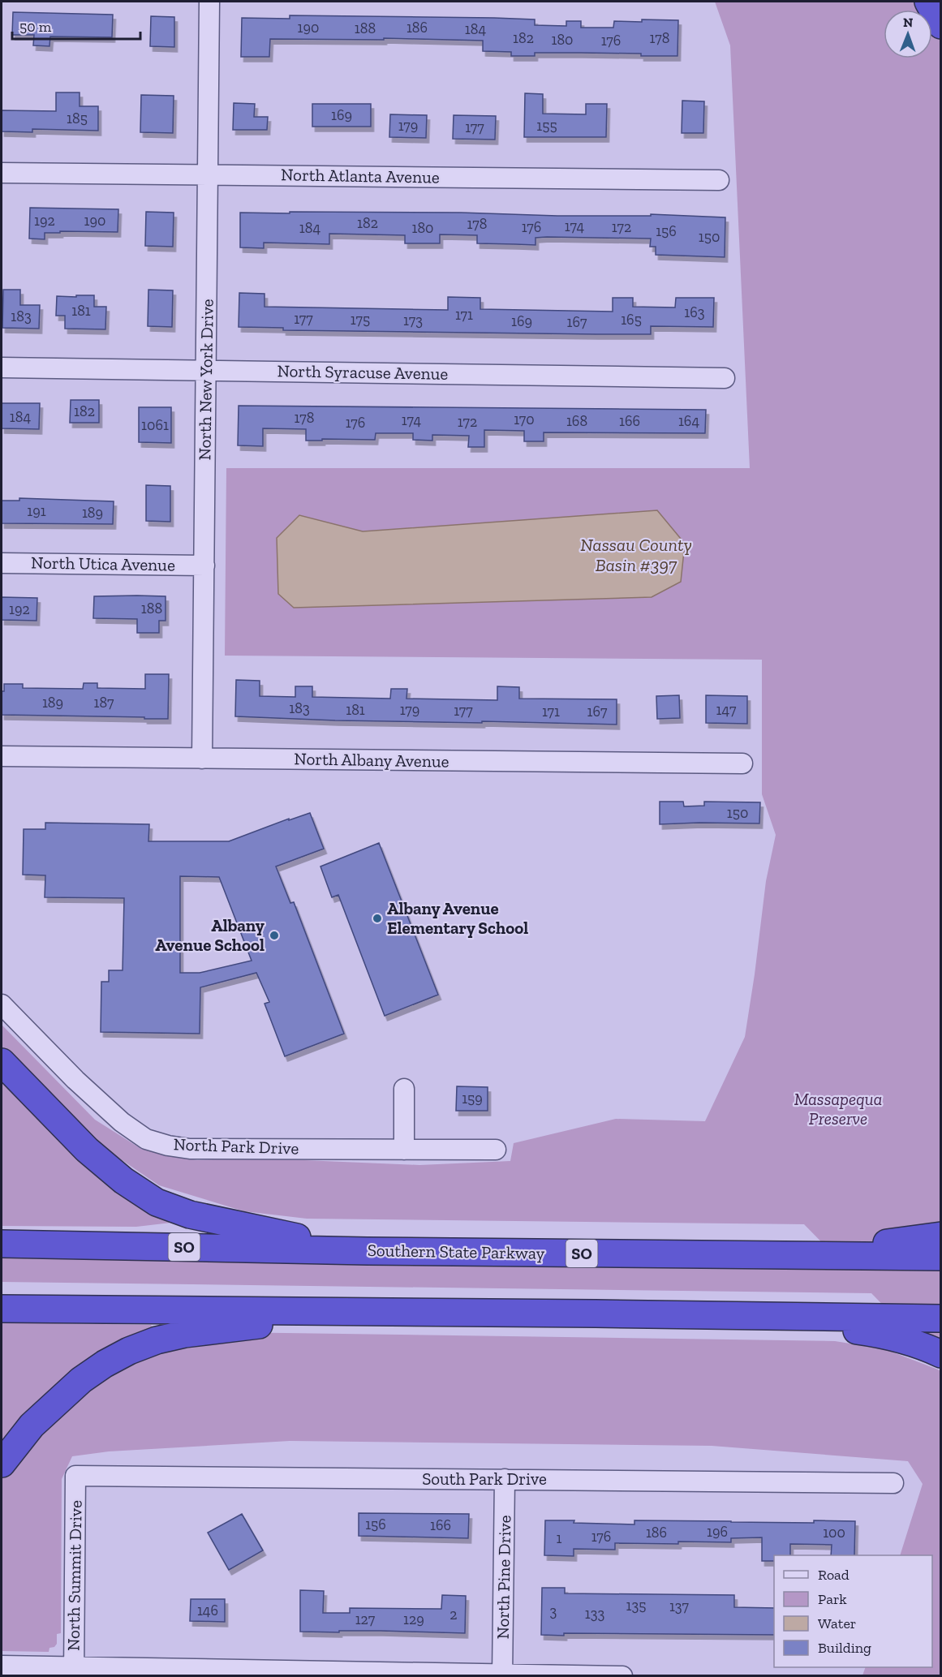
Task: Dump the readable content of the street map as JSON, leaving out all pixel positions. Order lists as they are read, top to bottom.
{
  "streets": {
    "highway": ["SO", "Southern State Parkway"],
    "street": [
      "North Atlanta Avenue",
      "North Syracuse Avenue",
      "North New York Drive",
      "North Utica Avenue",
      "North Albany Avenue",
      "North Park Drive",
      "South Park Drive",
      "North Summit Drive",
      "North Pine Drive"
    ]
  },
  "crossings": [
    ["North Atlanta Avenue", "North New York Drive"],
    ["North Syracuse Avenue", "North New York Drive"],
    ["North New York Drive", "North Utica Avenue"],
    ["North New York Drive", "North Albany Avenue"],
    ["South Park Drive", "North Summit Drive"],
    ["South Park Drive", "North Pine Drive"]
  ],
  "water": ["Nassau County Basin #397"],
  "parks": ["Massapequa Preserve"],
  "places": ["Albany Avenue Elementary School", "Albany Avenue School"],
  "house_numbers": [
    "190",
    "186",
    "188",
    "184",
    "182",
    "178",
    "180",
    "176",
    "169",
    "185",
    "179",
    "155",
    "177",
    "192",
    "190",
    "182",
    "178",
    "174",
    "176",
    "172",
    "184",
    "180",
    "156",
    "150",
    "181",
    "163",
    "171",
    "183",
    "177",
    "175",
    "165",
    "173",
    "169",
    "167",
    "182",
    "184",
    "178",
    "170",
    "174",
    "168",
    "166",
    "164",
    "172",
    "176",
    "1061",
    "191",
    "189",
    "188",
    "192",
    "189",
    "187",
    "183",
    "181",
    "179",
    "147",
    "177",
    "171",
    "167",
    "150",
    "159",
    "156",
    "166",
    "196",
    "186",
    "100",
    "176",
    "1",
    "135",
    "137",
    "146",
    "3",
    "133",
    "2",
    "127",
    "129"
  ],
  "legend": [
    "Road",
    "Park",
    "Water",
    "Building"
  ],
  "scale_bar": "50 m",
  "north": "top"
}
